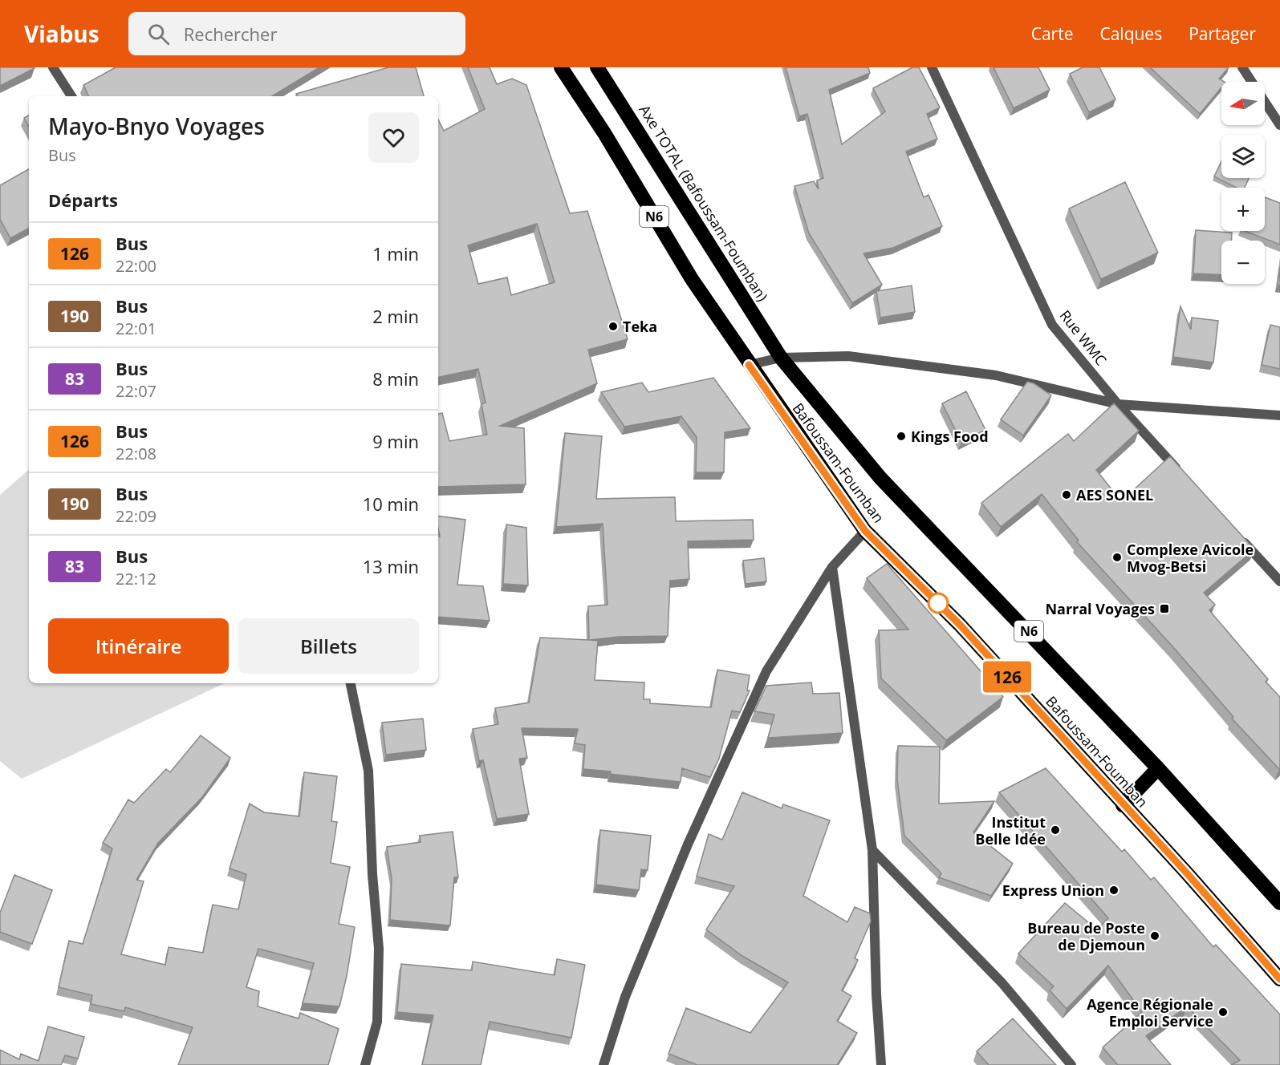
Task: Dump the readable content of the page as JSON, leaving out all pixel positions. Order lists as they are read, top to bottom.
{
  "streets": {
    "highway": ["Axe TOTAL (Bafoussam-Foumban)", "N6", "Bafoussam-Foumban"],
    "street": ["Rue WMC"]
  },
  "crossings": [
    ["Axe TOTAL (Bafoussam-Foumban)", "Bafoussam-Foumban"],
    ["N6", "Bafoussam-Foumban"]
  ],
  "places": {
    "other": [
      "Teka",
      "Kings Food",
      "AES SONEL",
      "Complexe Avicole Mvog-Betsi",
      "Institut Belle Idée",
      "Express Union",
      "Bureau de Poste de Djemoun",
      "Agence Régionale Emploi Service"
    ],
    "transit": ["Narral Voyages"]
  },
  "lines": ["bus line 126"],
  "north": "left",
  "page": {
    "header": "Viabus",
    "search": "Rechercher",
    "nav": ["Carte", "Calques", "Partager"],
    "on_map": "126",
    "map_buttons": ["+", "−"],
    "heading": [
      ["Mayo-Bnyo Voyages", "Bus"],
      "Départs"
    ],
    "list": [
      {
        "mark": "126",
        "name": "Bus",
        "note": "22:00",
        "value": "1 min"
      },
      {
        "mark": "190",
        "name": "Bus",
        "note": "22:01",
        "value": "2 min"
      },
      {
        "mark": "83",
        "name": "Bus",
        "note": "22:07",
        "value": "8 min"
      },
      {
        "mark": "126",
        "name": "Bus",
        "note": "22:08",
        "value": "9 min"
      },
      {
        "mark": "190",
        "name": "Bus",
        "note": "22:09",
        "value": "10 min"
      },
      {
        "mark": "83",
        "name": "Bus",
        "note": "22:12",
        "value": "13 min"
      }
    ],
    "buttons": ["Itinéraire", "Billets"]
  }
}
